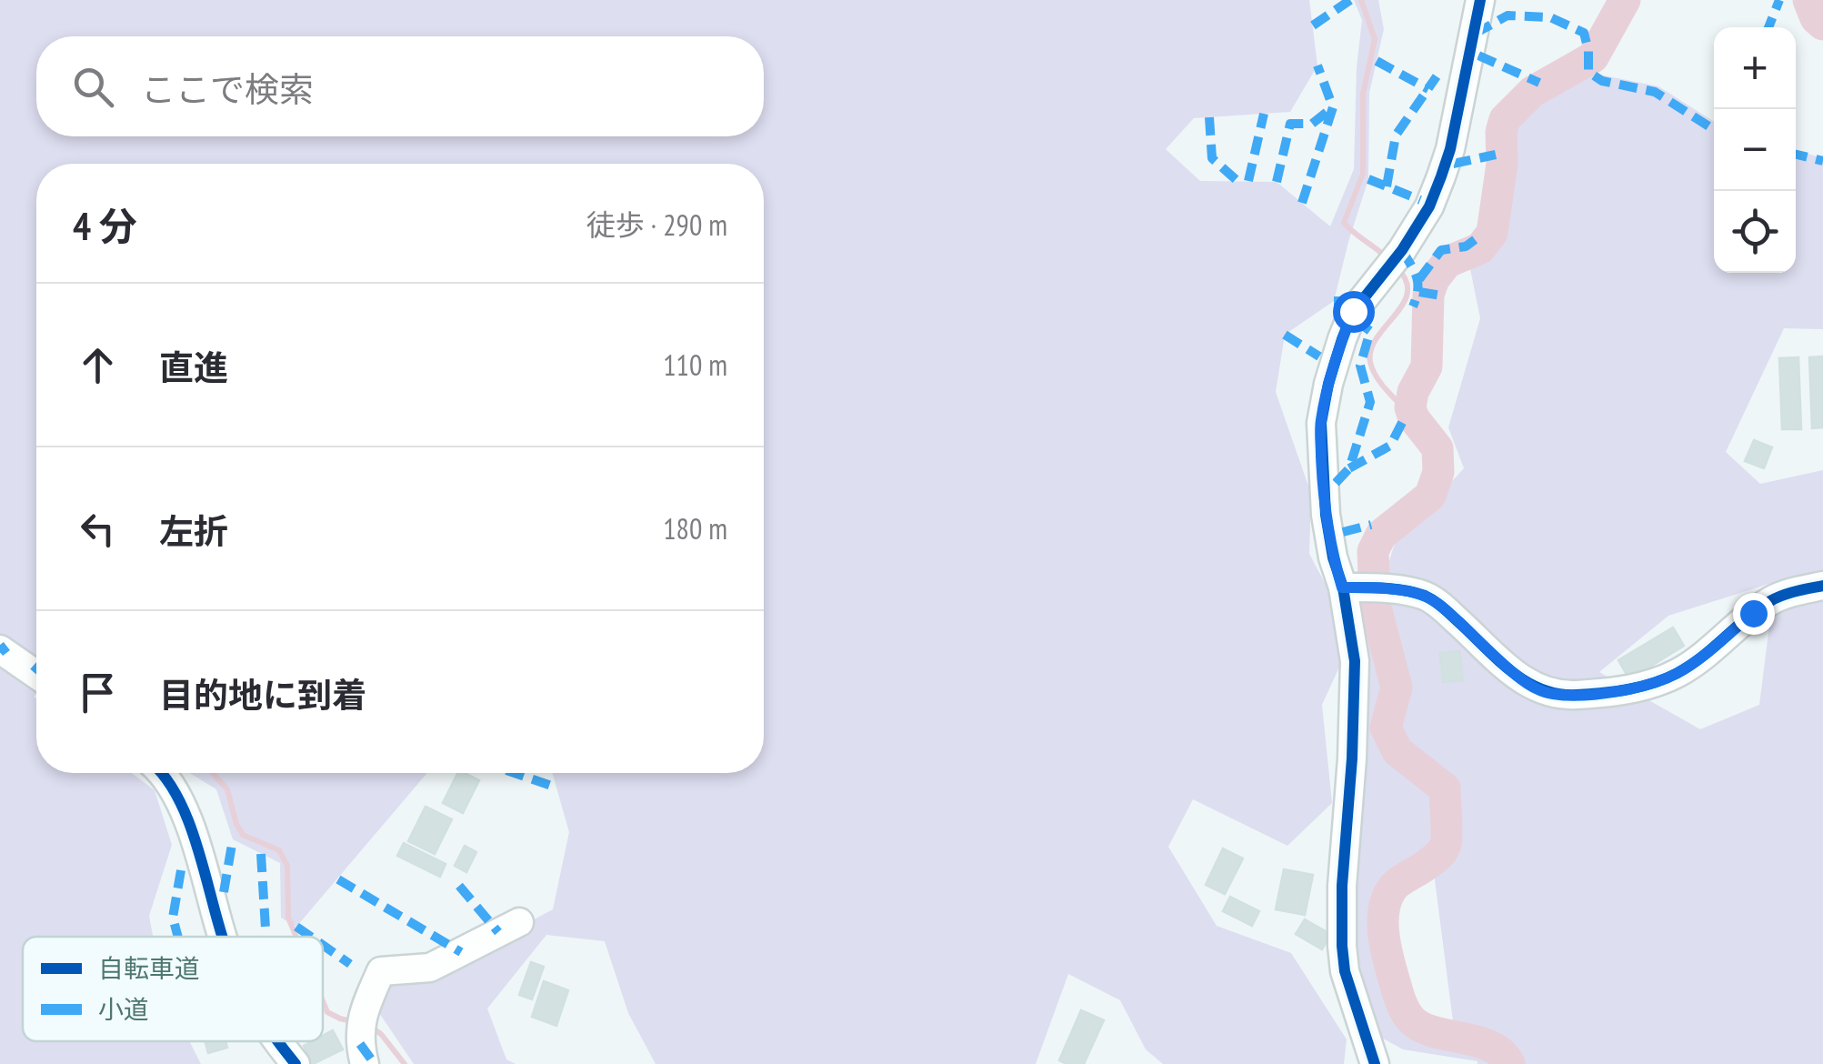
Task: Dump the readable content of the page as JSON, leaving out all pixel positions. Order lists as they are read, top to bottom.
{
  "legend": ["自転車道", "小道"],
  "page": {
    "map_buttons": ["+", "−"],
    "search": "ここで検索",
    "heading": ["4 分", "徒歩 · 290 m"],
    "list": [
      ["直進", "110 m"],
      ["左折", "180 m"],
      "目的地に到着"
    ]
  }
}
